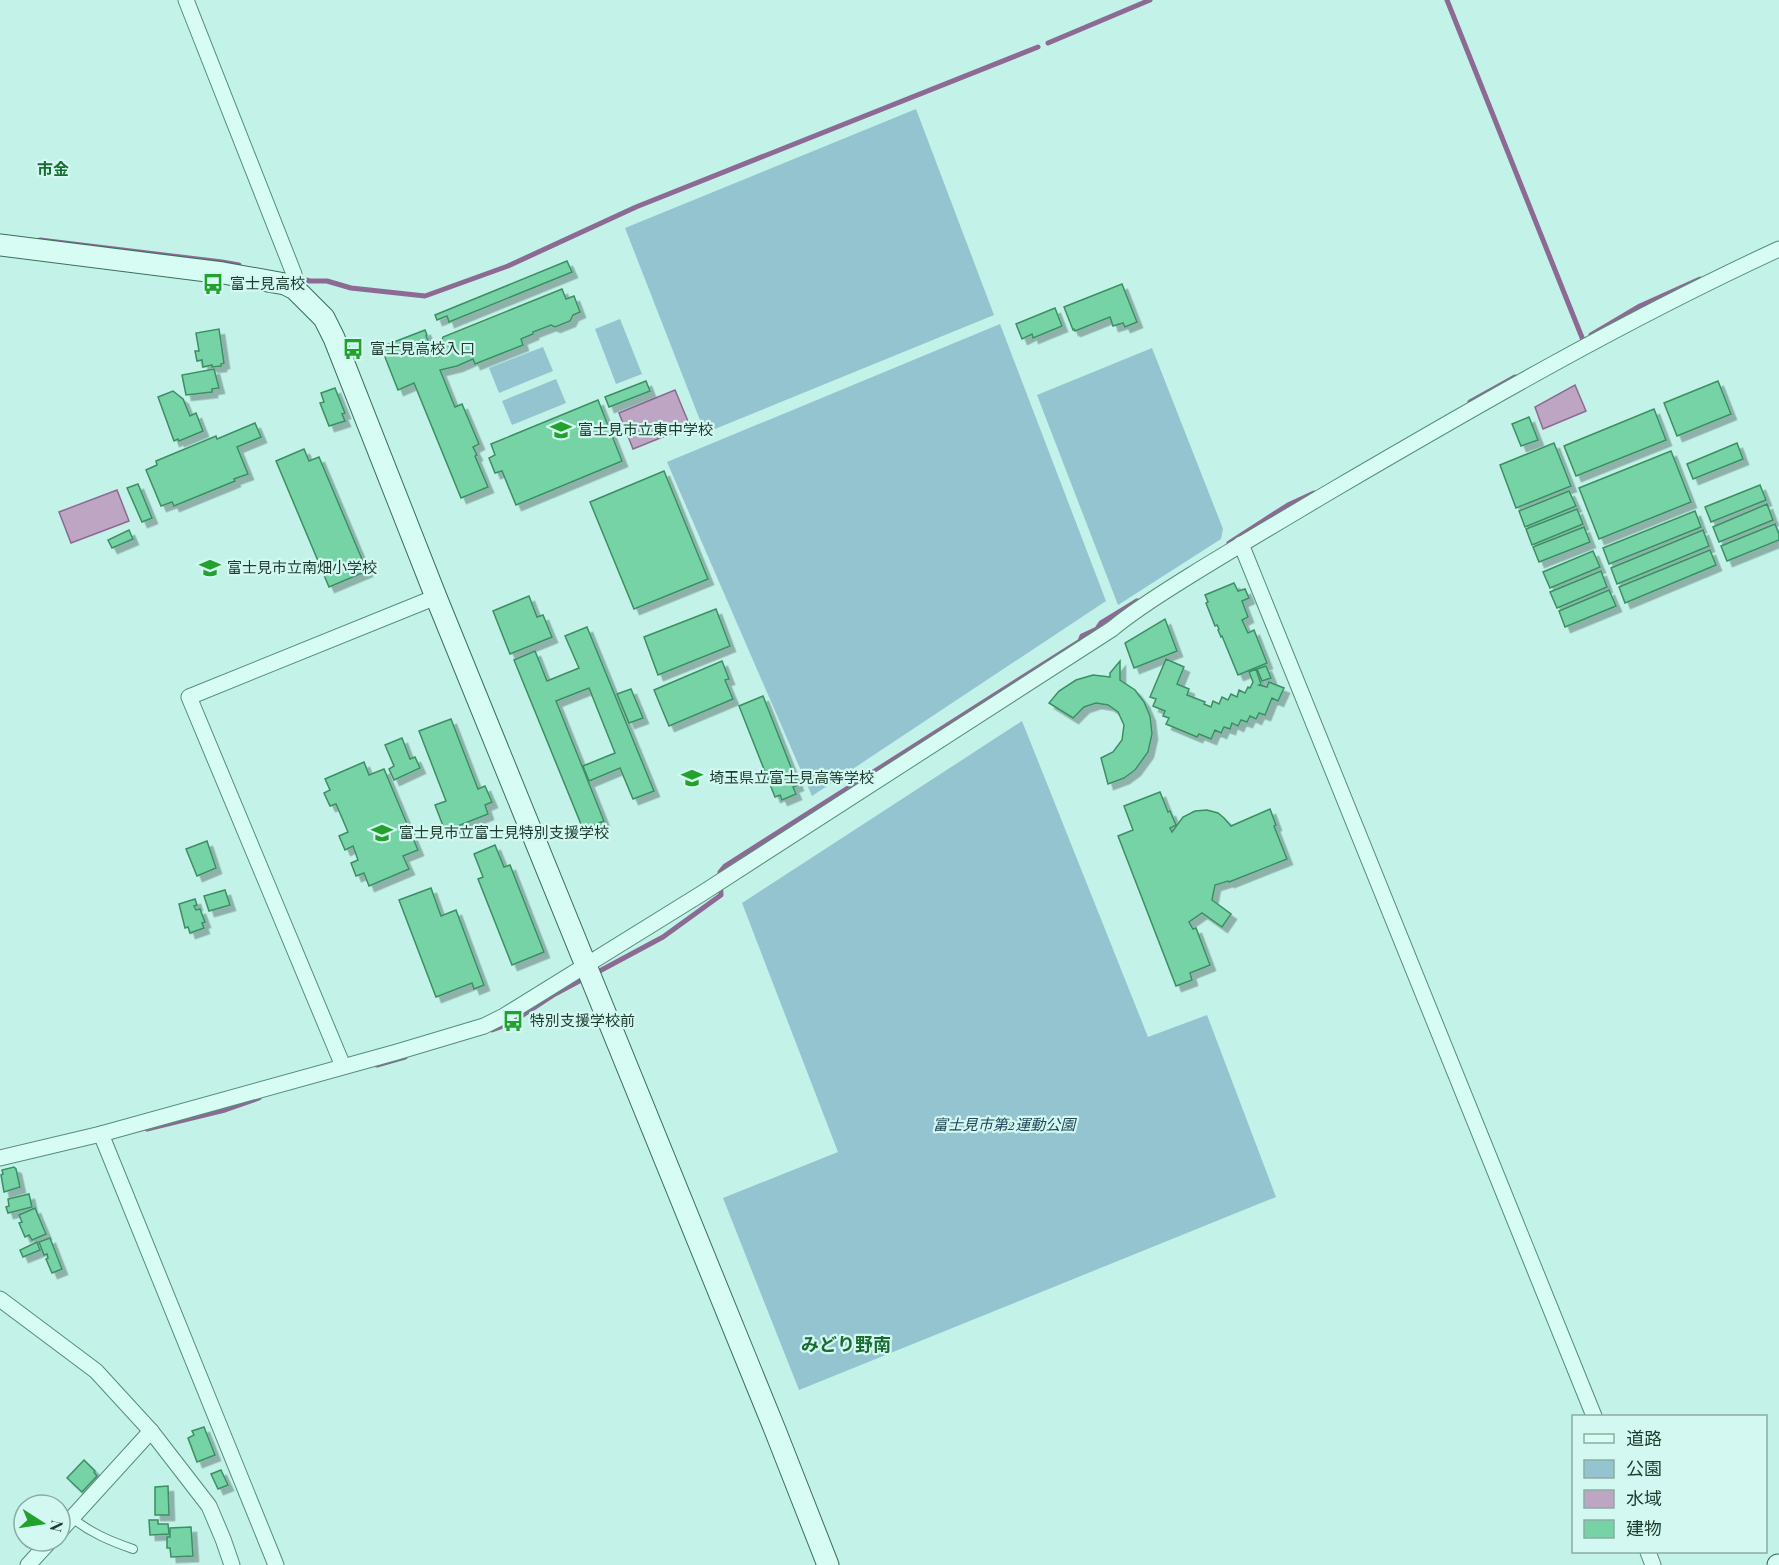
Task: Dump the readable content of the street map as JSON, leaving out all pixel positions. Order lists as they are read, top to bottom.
{
  "districts": ["市金", "みどり野南"],
  "parks": ["富士見市第2運動公園"],
  "places": {
    "bus stop": ["富士見高校", "富士見高校入口", "特別支援学校前"],
    "school or university": [
      "富士見市立東中学校",
      "富士見市立南畑小学校",
      "埼玉県立富士見高等学校",
      "富士見市立富士見特別支援学校"
    ]
  },
  "legend": [
    "道路",
    "公園",
    "水域",
    "建物"
  ],
  "north": "right"
}
